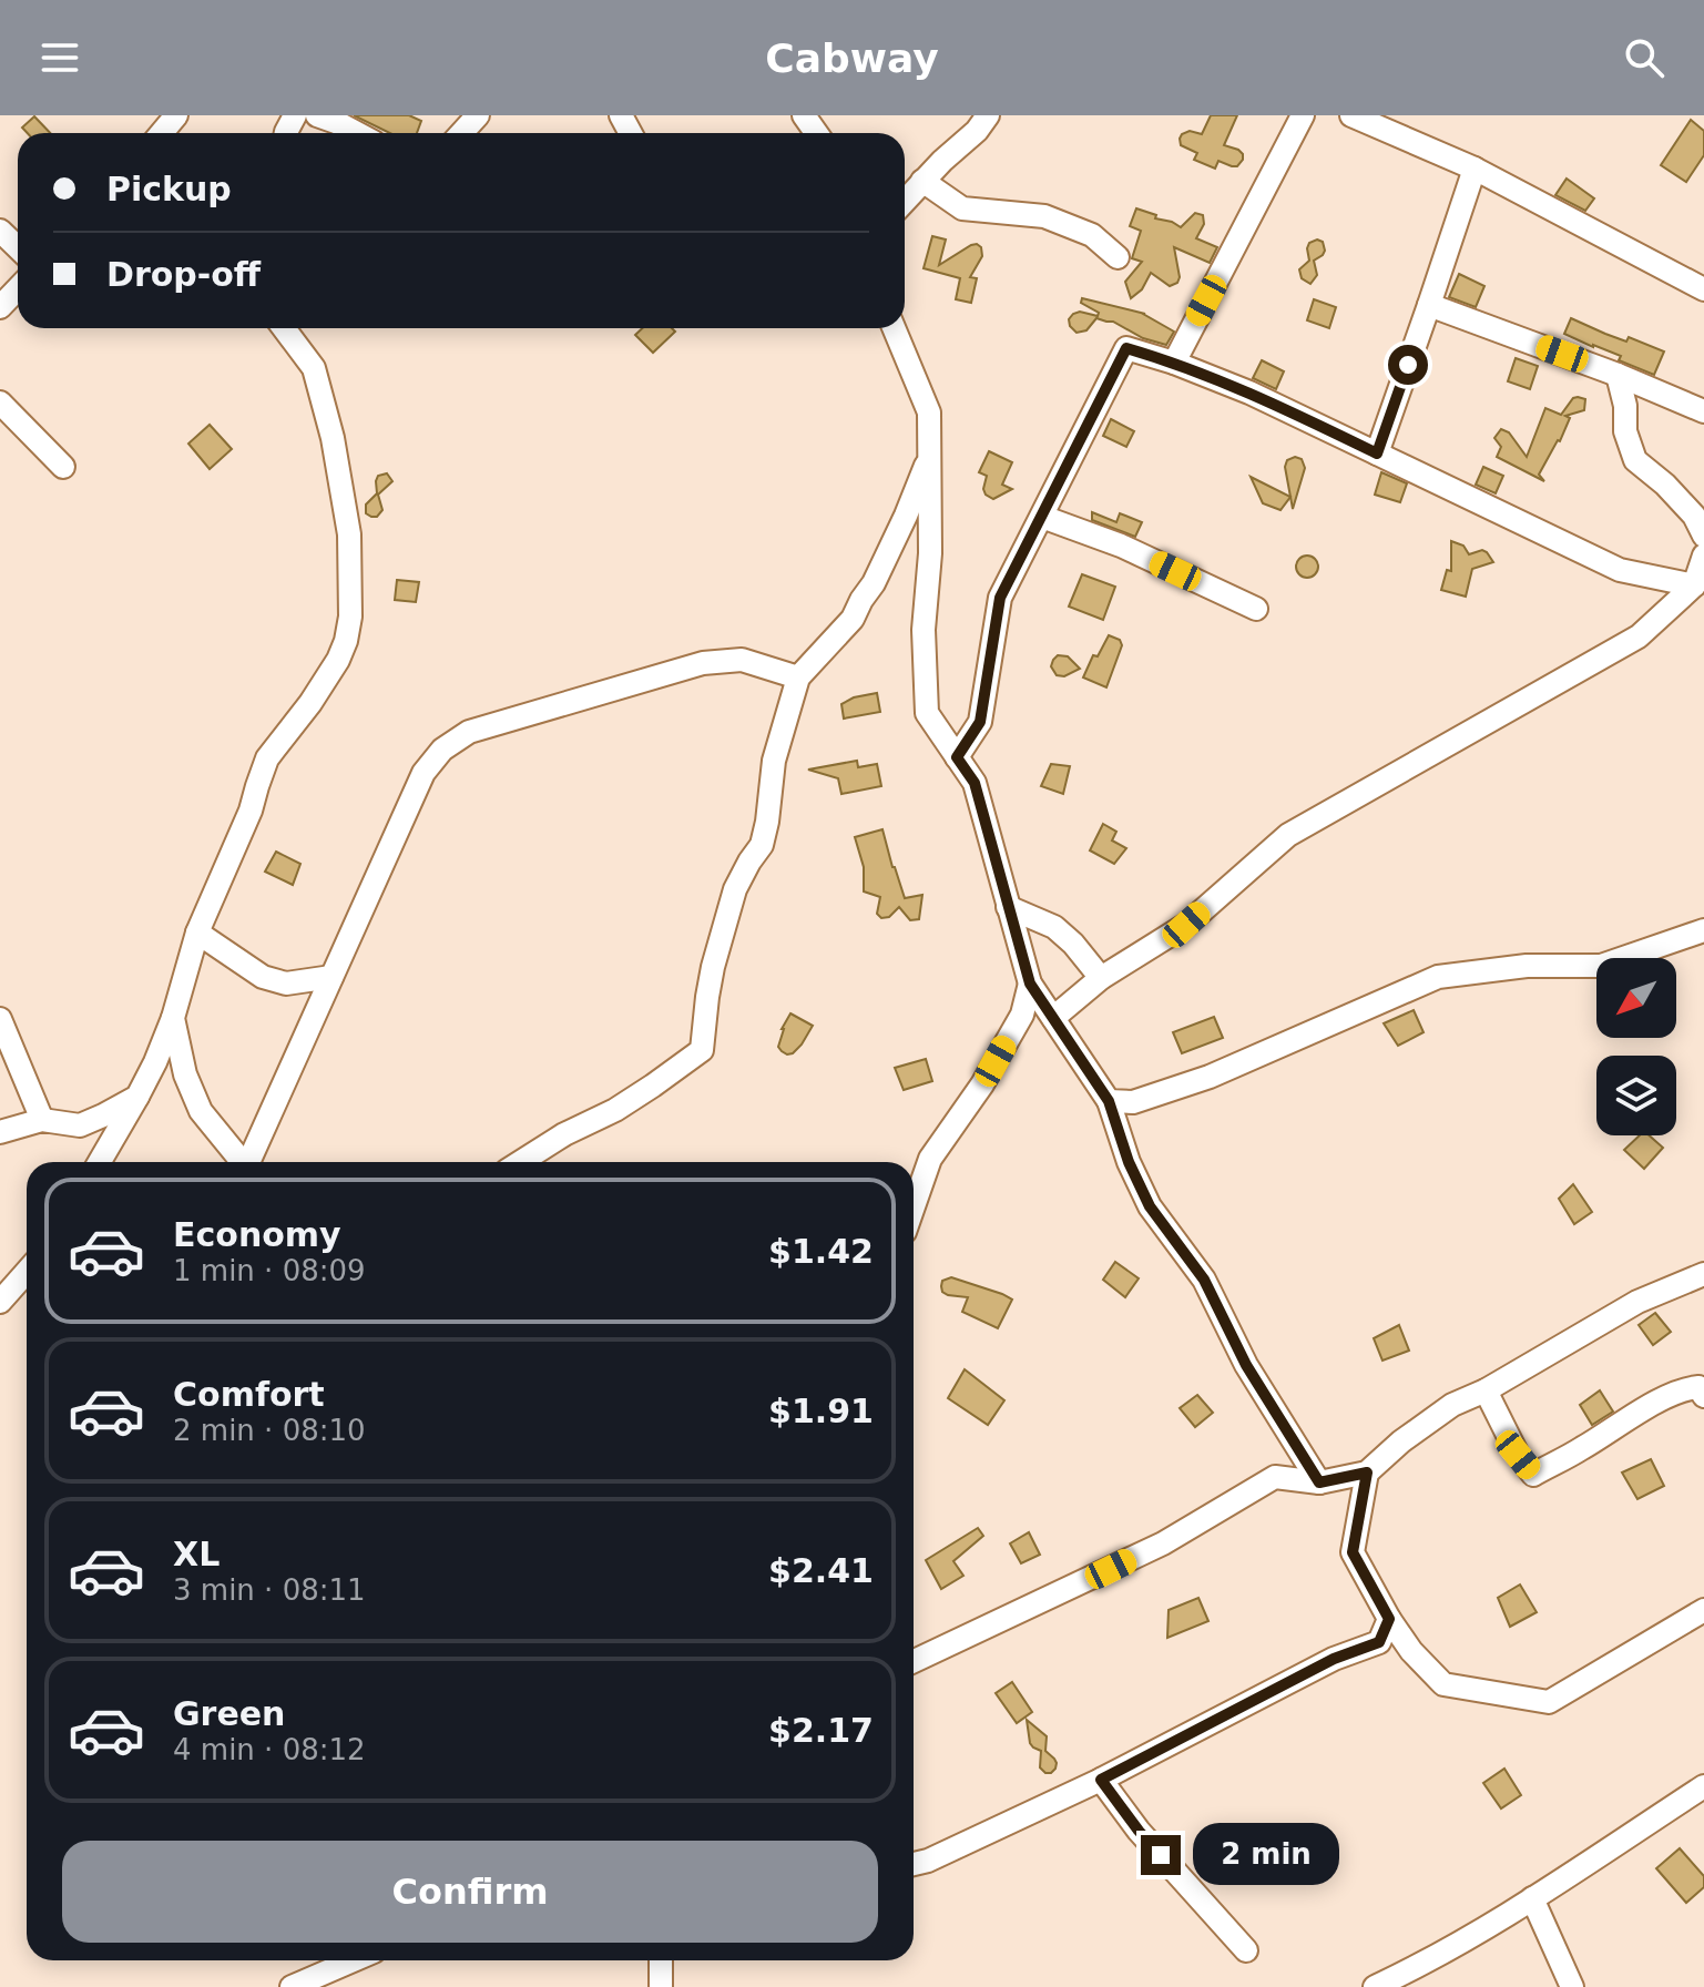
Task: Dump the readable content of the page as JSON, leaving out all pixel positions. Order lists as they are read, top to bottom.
{
  "north": "bottom left",
  "page": {
    "header": "Cabway",
    "banner": ["Pickup", "Drop-off"],
    "list": [
      {
        "name": "Economy",
        "note": "1 min · 08:09",
        "value": "$1.42"
      },
      {
        "name": "Comfort",
        "note": "2 min · 08:10",
        "value": "$1.91"
      },
      {
        "name": "XL",
        "note": "3 min · 08:11",
        "value": "$2.41"
      },
      {
        "name": "Green",
        "note": "4 min · 08:12",
        "value": "$2.17"
      }
    ],
    "bubble": "2 min",
    "buttons": "Confirm"
  }
}
